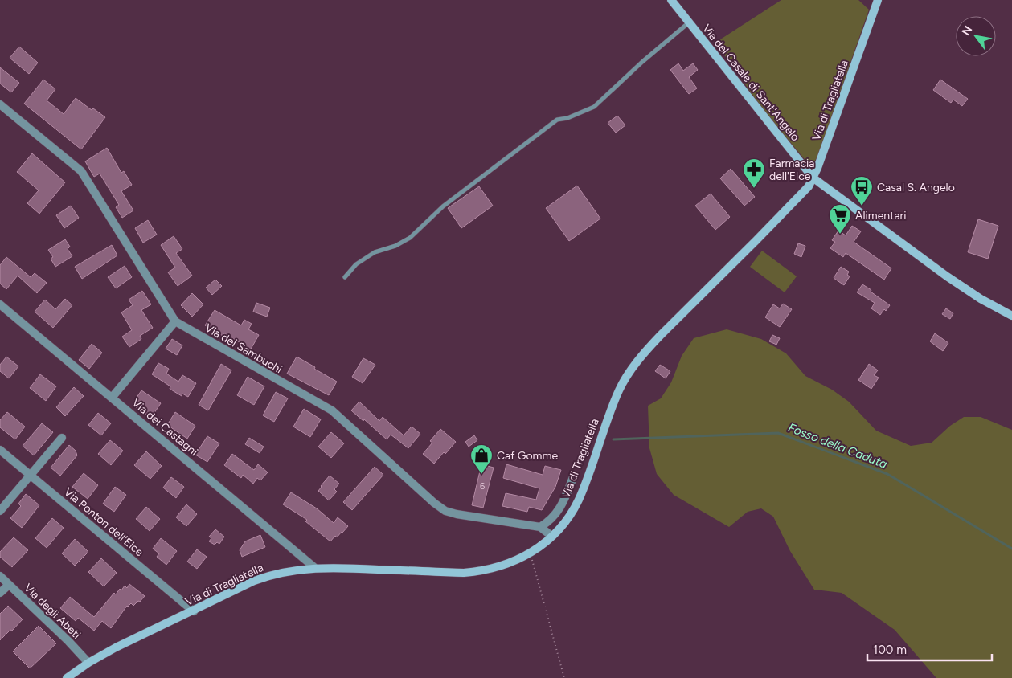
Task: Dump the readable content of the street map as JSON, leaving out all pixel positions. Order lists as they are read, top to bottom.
{
  "streets": {
    "street": [
      "Via del Casale di Sant'Angelo",
      "Via di Tragliatella",
      "Via dei Sambuchi",
      "Via dei Castagni",
      "Via Ponton dell'Elce",
      "Via degli Abeti"
    ]
  },
  "crossings": [
    ["Via del Casale di Sant'Angelo", "Via di Tragliatella"],
    ["Via di Tragliatella", "Via dei Sambuchi"],
    ["Via di Tragliatella", "Via dei Castagni"],
    ["Via di Tragliatella", "Via Ponton dell'Elce"],
    ["Via di Tragliatella", "Via degli Abeti"]
  ],
  "water": ["Fosso della Caduta"],
  "places": {
    "pharmacy": ["Farmacia dell'Elce"],
    "bus stop": ["Casal S. Angelo"],
    "supermarket": ["Alimentari"],
    "shop": ["Caf Gomme"]
  },
  "house_numbers": ["6"],
  "scale_bar": "100 m",
  "north": "top left"
}
